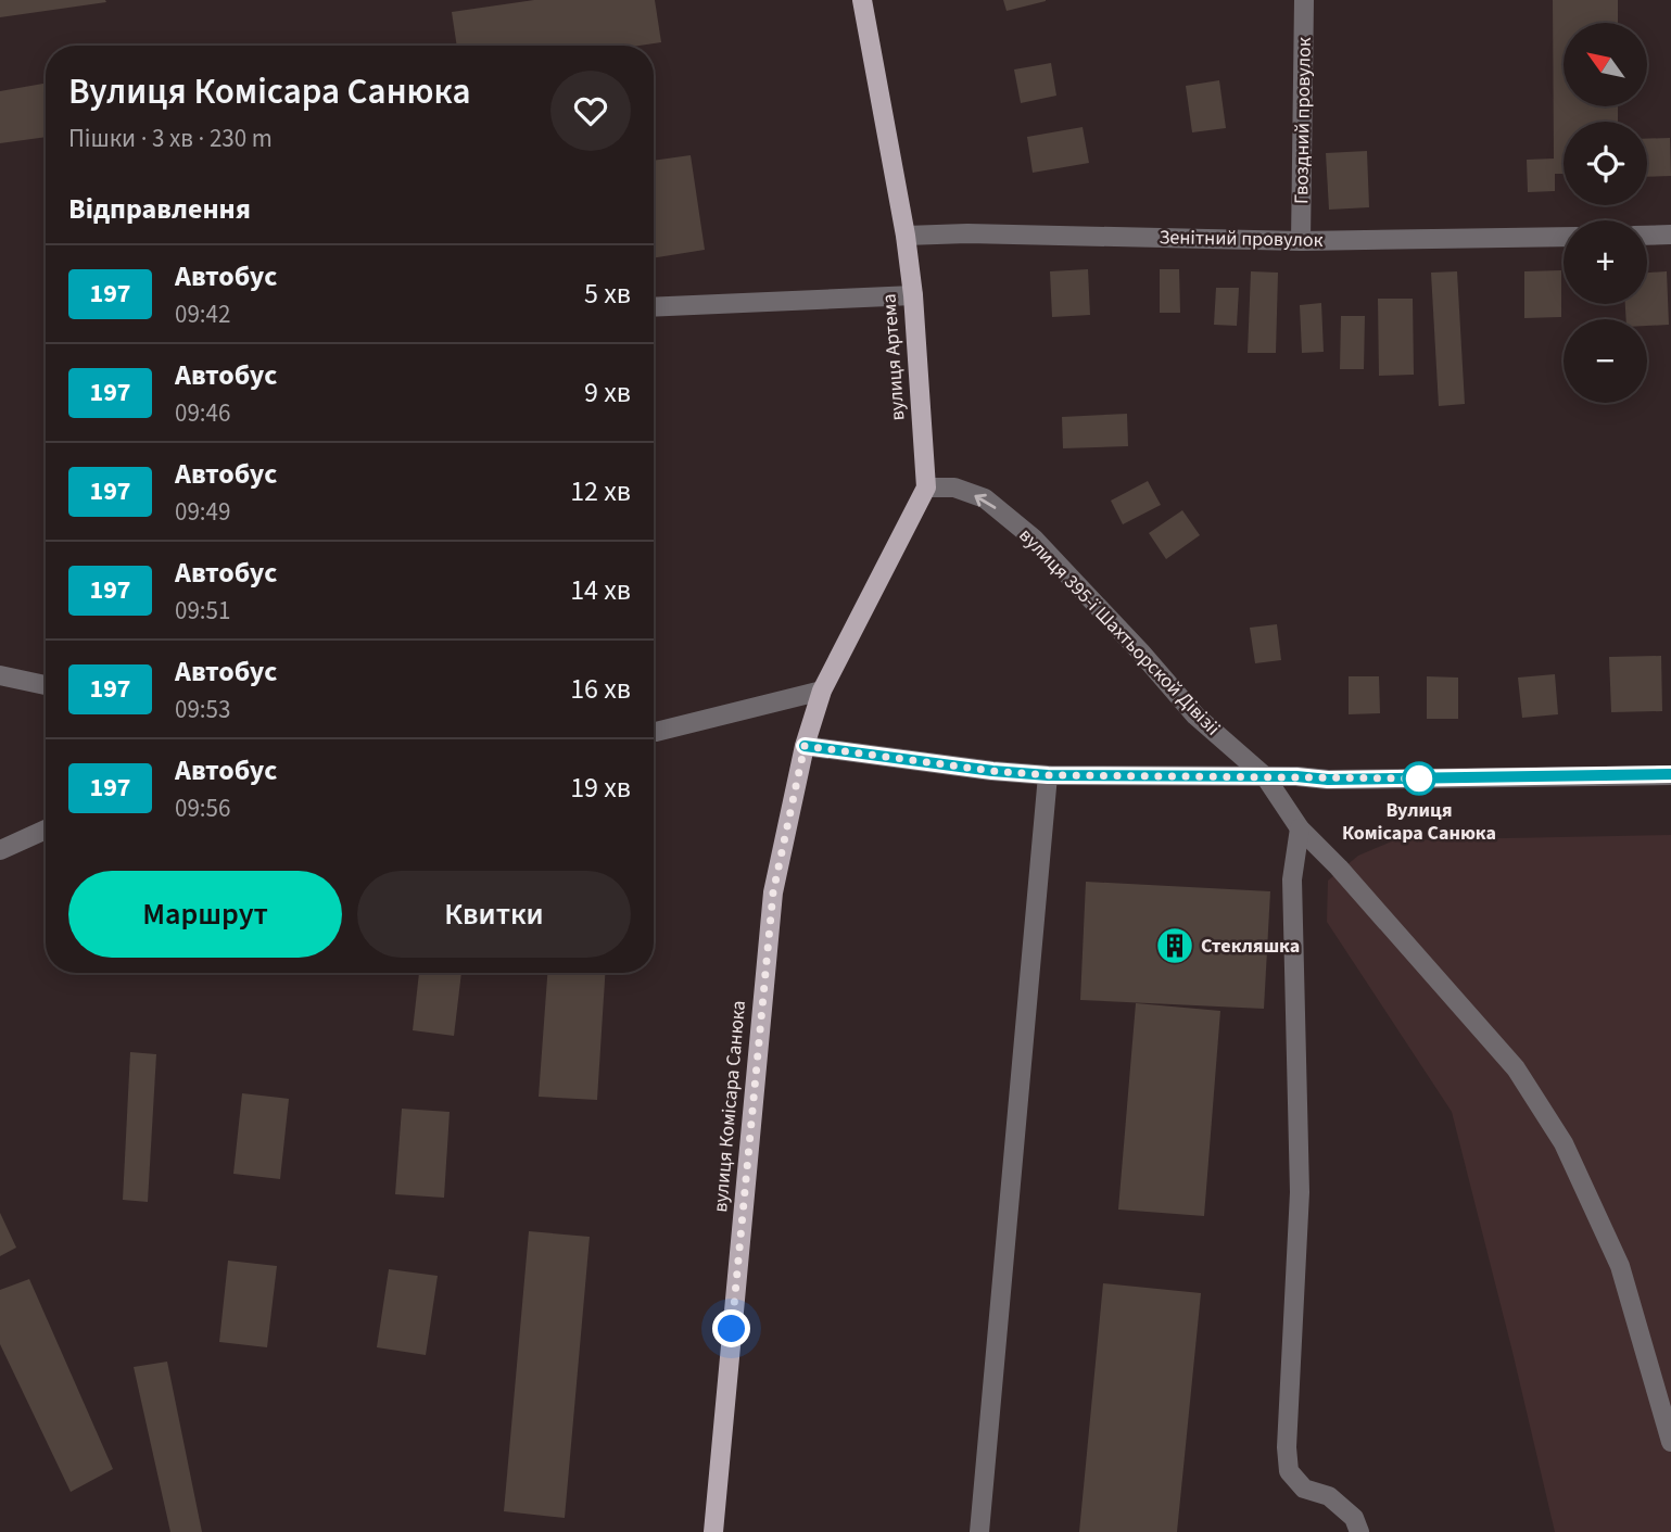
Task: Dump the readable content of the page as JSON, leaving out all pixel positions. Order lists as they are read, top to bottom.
{
  "streets": {
    "main road": ["вулиця Артема", "вулиця Комісара Санюка"],
    "street": ["Гвоздний провулок", "Зенітний провулок", "вулиця 395-ї Шахтьорской Дівізіі"]
  },
  "crossings": [
    ["Гвоздний провулок", "Зенітний провулок"],
    ["Зенітний провулок", "вулиця Артема"],
    ["вулиця Артема", "вулиця 395-ї Шахтьорской Дівізіі"]
  ],
  "one_way": ["вулиця 395-ї Шахтьорской Дівізіі"],
  "places": {
    "other": ["Вулиця Комісара Санюка"],
    "building": ["Стекляшка"]
  },
  "lines": ["bus line 197"],
  "north": "top left",
  "page": {
    "map_buttons": ["+", "−"],
    "heading": [
      ["Вулиця Комісара Санюка", "Пішки · 3 хв · 230 m"],
      "Відправлення"
    ],
    "list": [
      {
        "mark": "197",
        "name": "Автобус",
        "note": "09:42",
        "value": "5 хв"
      },
      {
        "mark": "197",
        "name": "Автобус",
        "note": "09:46",
        "value": "9 хв"
      },
      {
        "mark": "197",
        "name": "Автобус",
        "note": "09:49",
        "value": "12 хв"
      },
      {
        "mark": "197",
        "name": "Автобус",
        "note": "09:51",
        "value": "14 хв"
      },
      {
        "mark": "197",
        "name": "Автобус",
        "note": "09:53",
        "value": "16 хв"
      },
      {
        "mark": "197",
        "name": "Автобус",
        "note": "09:56",
        "value": "19 хв"
      }
    ],
    "buttons": ["Маршрут", "Квитки"]
  }
}
